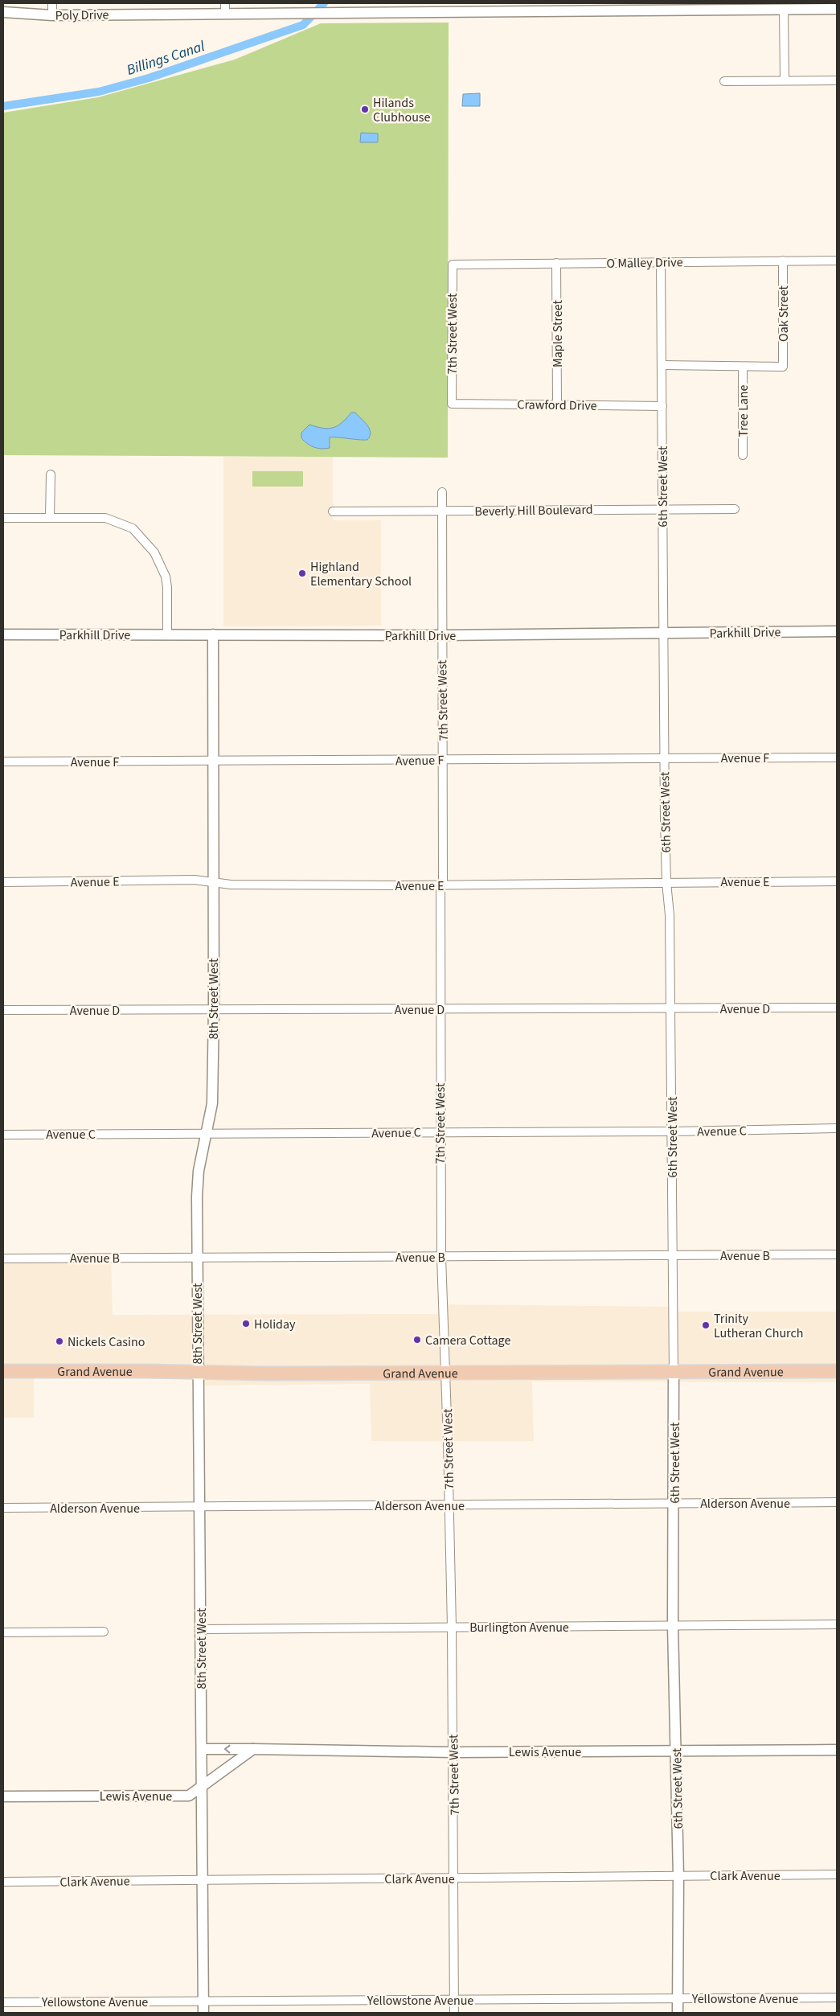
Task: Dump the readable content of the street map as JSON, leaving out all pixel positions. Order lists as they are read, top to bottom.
{
  "streets": {
    "main road": ["Grand Avenue"],
    "street": [
      "Poly Drive",
      "O Malley Drive",
      "Oak Street",
      "7th Street West",
      "Maple Street",
      "Crawford Drive",
      "Tree Lane",
      "6th Street West",
      "Beverly Hill Boulevard",
      "Parkhill Drive",
      "Avenue F",
      "Avenue E",
      "8th Street West",
      "Avenue D",
      "Avenue C",
      "Avenue B",
      "Alderson Avenue",
      "Burlington Avenue",
      "Lewis Avenue",
      "Clark Avenue",
      "Yellowstone Avenue"
    ]
  },
  "crossings": [
    ["O Malley Drive", "Oak Street"],
    ["O Malley Drive", "7th Street West"],
    ["O Malley Drive", "Maple Street"],
    ["O Malley Drive", "6th Street West"],
    ["Oak Street", "Tree Lane"],
    ["7th Street West", "Crawford Drive"],
    ["7th Street West", "Beverly Hill Boulevard"],
    ["7th Street West", "Parkhill Drive"],
    ["7th Street West", "Avenue F"],
    ["7th Street West", "Avenue E"],
    ["7th Street West", "Avenue D"],
    ["7th Street West", "Avenue C"],
    ["7th Street West", "Avenue B"],
    ["7th Street West", "Grand Avenue"],
    ["7th Street West", "Alderson Avenue"],
    ["7th Street West", "Burlington Avenue"],
    ["7th Street West", "Lewis Avenue"],
    ["7th Street West", "Clark Avenue"],
    ["7th Street West", "Yellowstone Avenue"],
    ["Maple Street", "Crawford Drive"],
    ["Crawford Drive", "6th Street West"],
    ["6th Street West", "Beverly Hill Boulevard"],
    ["6th Street West", "Parkhill Drive"],
    ["6th Street West", "Avenue F"],
    ["6th Street West", "Avenue E"],
    ["6th Street West", "Avenue D"],
    ["6th Street West", "Avenue C"],
    ["6th Street West", "Avenue B"],
    ["6th Street West", "Grand Avenue"],
    ["6th Street West", "Alderson Avenue"],
    ["6th Street West", "Burlington Avenue"],
    ["6th Street West", "Lewis Avenue"],
    ["6th Street West", "Clark Avenue"],
    ["6th Street West", "Yellowstone Avenue"],
    ["Parkhill Drive", "8th Street West"],
    ["Avenue F", "8th Street West"],
    ["Avenue E", "8th Street West"],
    ["8th Street West", "Avenue D"],
    ["8th Street West", "Avenue C"],
    ["8th Street West", "Avenue B"],
    ["8th Street West", "Grand Avenue"],
    ["8th Street West", "Alderson Avenue"],
    ["8th Street West", "Burlington Avenue"],
    ["8th Street West", "Lewis Avenue"],
    ["8th Street West", "Clark Avenue"],
    ["8th Street West", "Yellowstone Avenue"]
  ],
  "water": ["Billings Canal"],
  "places": [
    "Hilands Clubhouse",
    "Highland Elementary School",
    "Holiday",
    "Trinity Lutheran Church",
    "Camera Cottage",
    "Nickels Casino"
  ]
}
